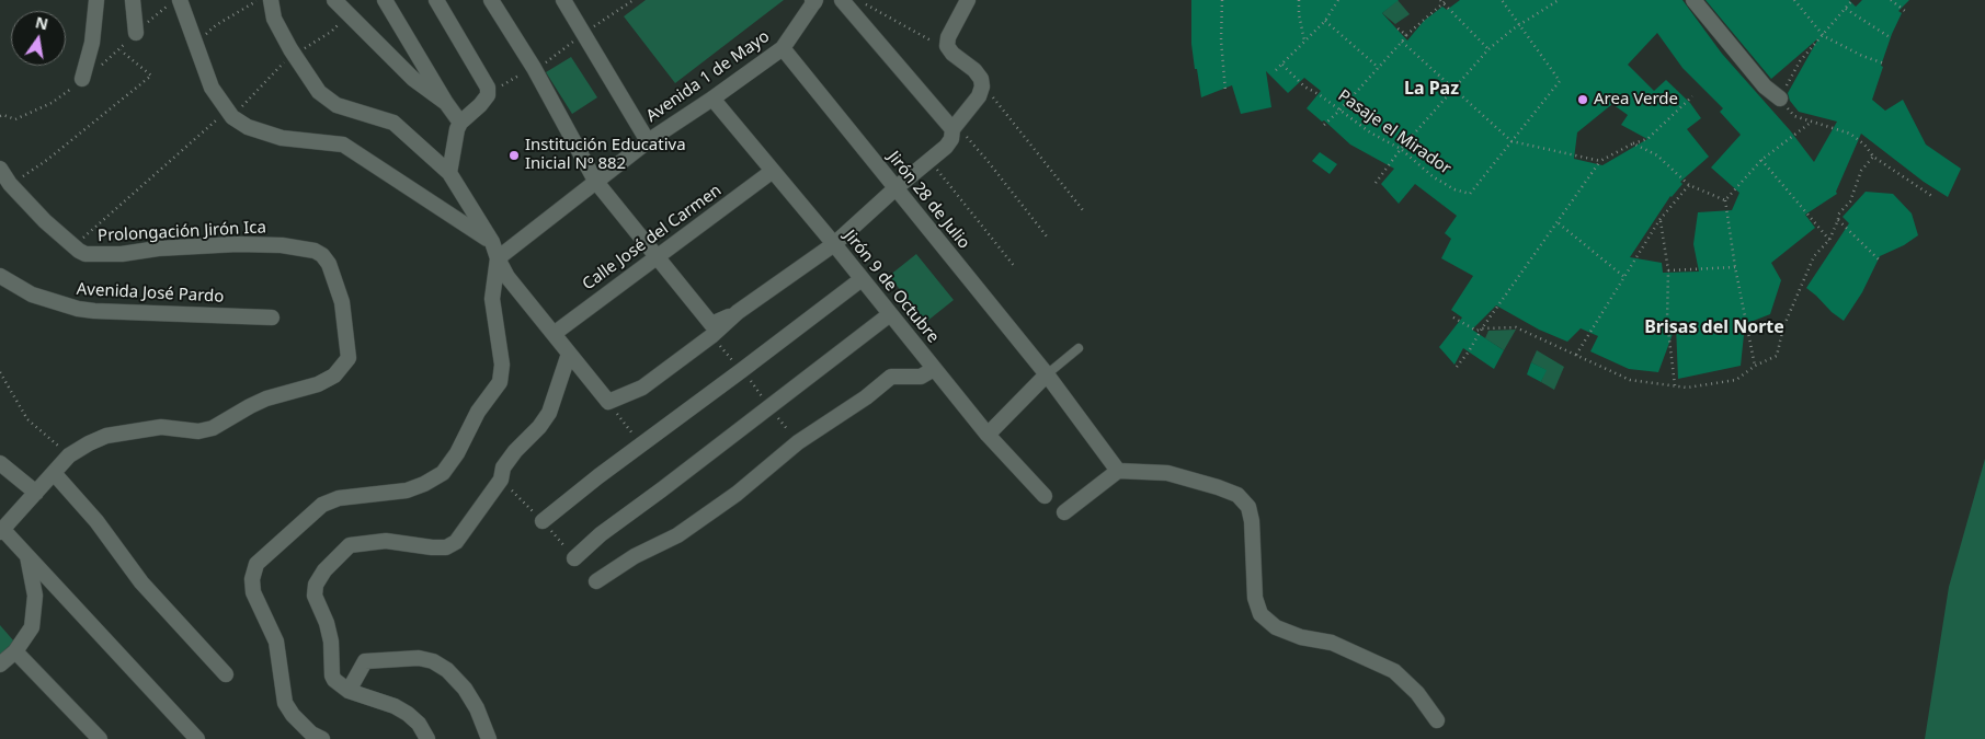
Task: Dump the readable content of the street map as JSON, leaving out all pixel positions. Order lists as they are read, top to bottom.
{
  "streets": {
    "street": [
      "Avenida 1 de Mayo",
      "Jirón 28 de Julio",
      "Prolongación Jirón Ica",
      "Calle José del Carmen",
      "Jirón 9 de Octubre",
      "Avenida José Pardo"
    ],
    "path": ["Pasaje el Mirador"]
  },
  "crossings": [
    ["Avenida 1 de Mayo", "Jirón 28 de Julio"],
    ["Avenida 1 de Mayo", "Jirón 9 de Octubre"],
    ["Calle José del Carmen", "Jirón 9 de Octubre"]
  ],
  "districts": ["La Paz", "Brisas del Norte"],
  "places": ["Area Verde", "Institución Educativa Inicial Nº 882"],
  "north": "top"
}
